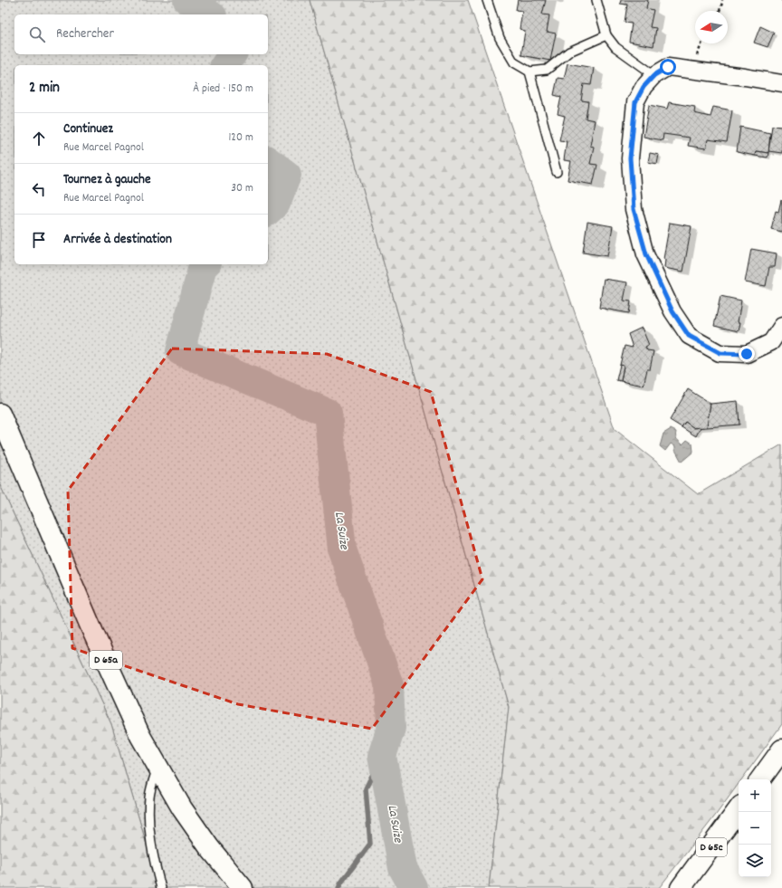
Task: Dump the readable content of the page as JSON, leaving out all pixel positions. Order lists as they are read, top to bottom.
{
  "streets": {
    "main road": ["D 65a", "D 65c"]
  },
  "water": ["La Suize"],
  "north": "left",
  "page": {
    "search": "Rechercher",
    "heading": ["2 min", "À pied · 150 m"],
    "list": [
      ["Continuez", "Rue Marcel Pagnol", "120 m"],
      ["Tournez à gauche", "Rue Marcel Pagnol", "30 m"],
      "Arrivée à destination"
    ],
    "map_buttons": ["+", "−"]
  }
}
